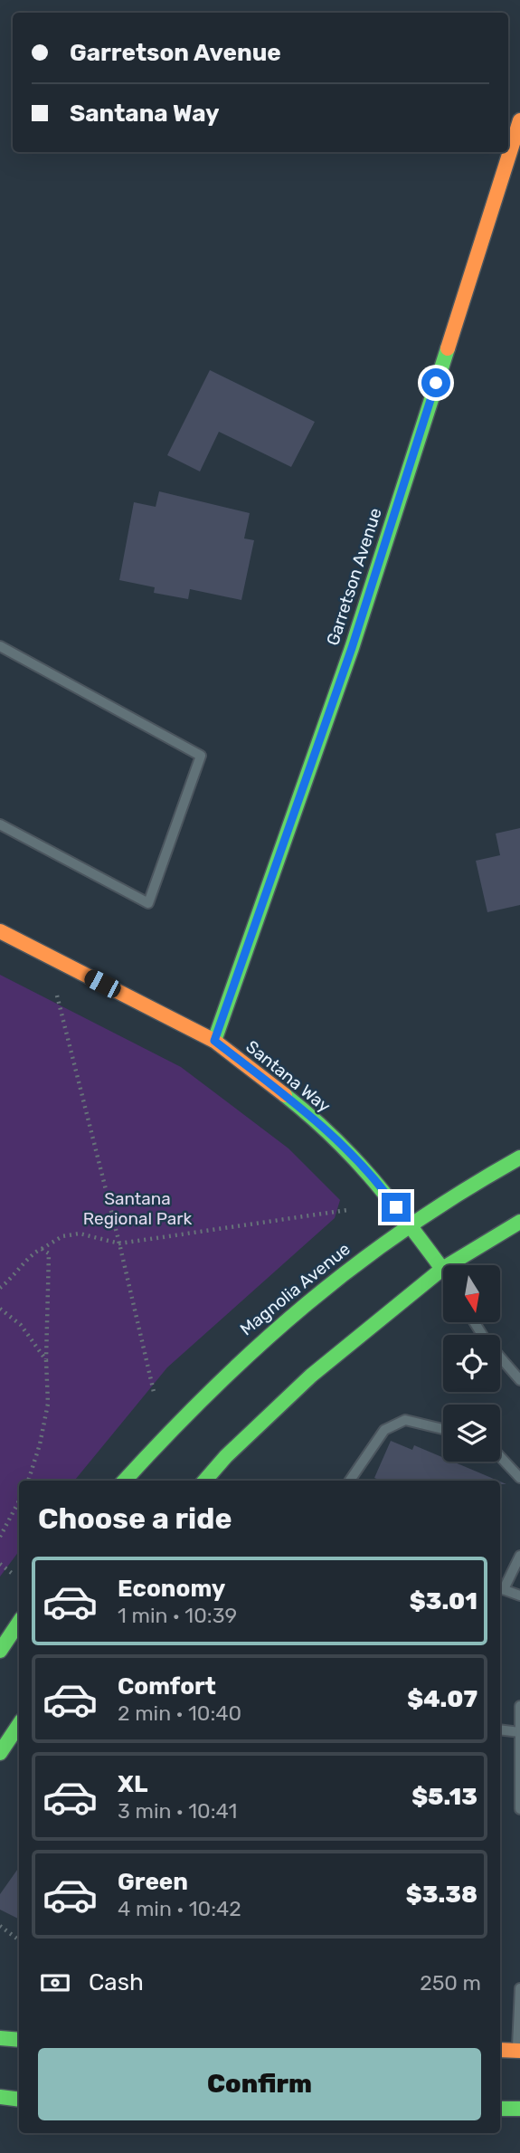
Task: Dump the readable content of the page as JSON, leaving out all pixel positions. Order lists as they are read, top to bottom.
{
  "streets": {
    "street": ["Garretson Avenue", "Santana Way", "Magnolia Avenue"]
  },
  "crossings": [
    ["Garretson Avenue", "Santana Way"],
    ["Santana Way", "Magnolia Avenue"]
  ],
  "parks": ["Santana Regional Park"],
  "north": "bottom",
  "page": {
    "banner": ["Garretson Avenue", "Santana Way"],
    "heading": "Choose a ride",
    "list": [
      {
        "name": "Economy",
        "note": "1 min · 10:39",
        "value": "$3.01"
      },
      {
        "name": "Comfort",
        "note": "2 min · 10:40",
        "value": "$4.07"
      },
      {
        "name": "XL",
        "note": "3 min · 10:41",
        "value": "$5.13"
      },
      {
        "name": "Green",
        "note": "4 min · 10:42",
        "value": "$3.38"
      }
    ],
    "pay": ["Cash", "250 m"],
    "buttons": "Confirm"
  }
}
